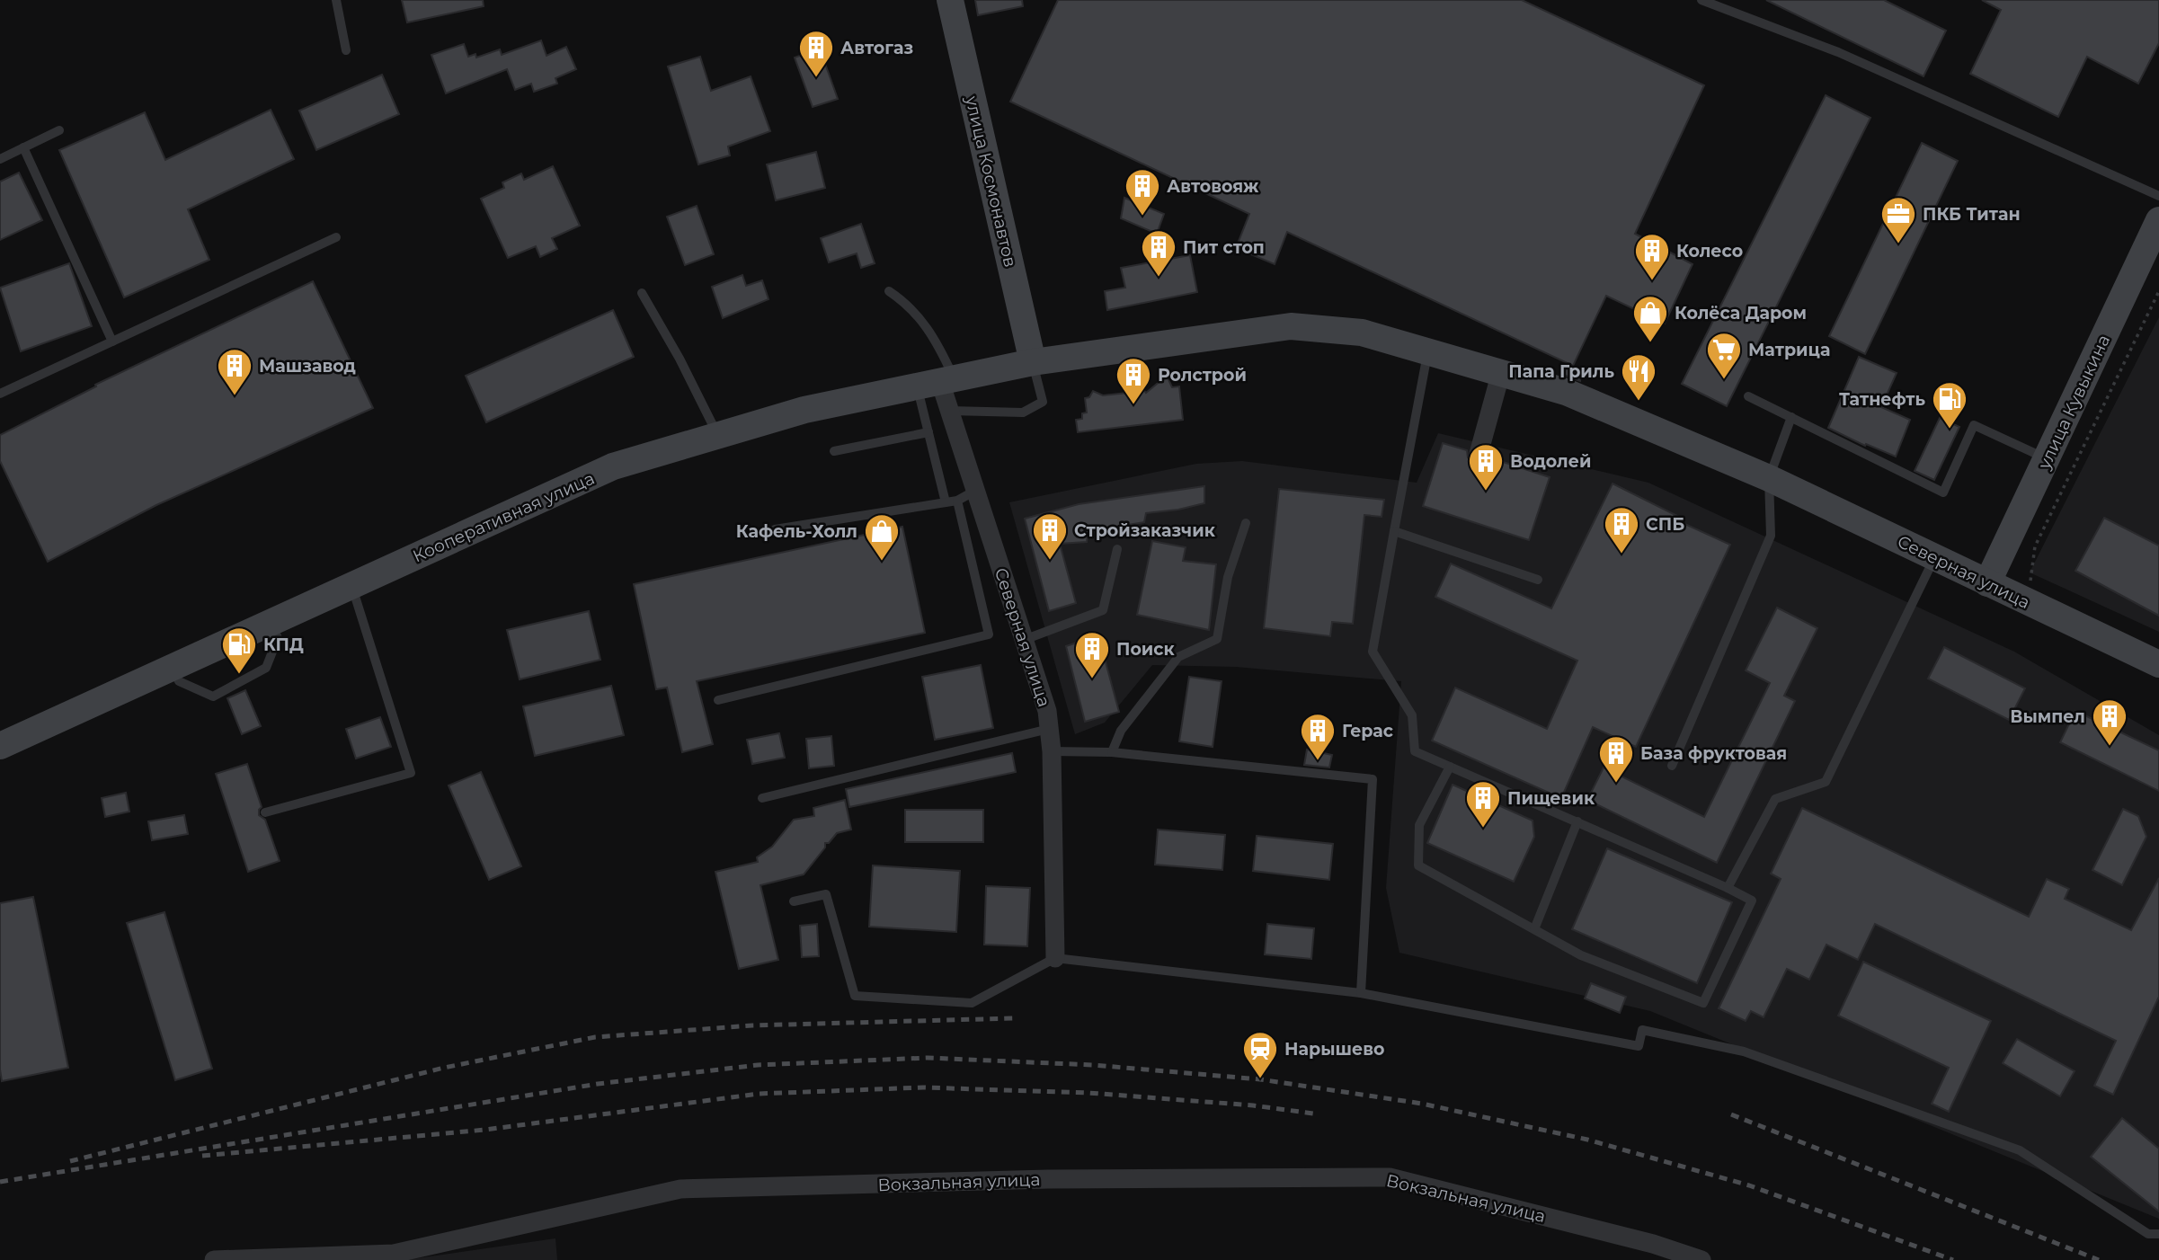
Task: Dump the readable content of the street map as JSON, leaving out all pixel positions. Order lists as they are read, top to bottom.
{
  "streets": {
    "main road": [
      "улица Космонавтов",
      "улица Кувыкина",
      "Кооперативная улица",
      "Северная улица"
    ],
    "street": ["Вокзальная улица"]
  },
  "crossings": [
    ["улица Космонавтов", "Кооперативная улица"],
    ["улица Космонавтов", "Северная улица"],
    ["улица Кувыкина", "Северная улица"],
    ["Кооперативная улица", "Северная улица"]
  ],
  "places": {
    "building": [
      "Автогаз",
      "Автовояж",
      "Пит стоп",
      "Колесо",
      "Машзавод",
      "Ролстрой",
      "Водолей",
      "СПБ",
      "Стройзаказчик",
      "Поиск",
      "Вымпел",
      "Герас",
      "База фруктовая",
      "Пищевик"
    ],
    "office": ["ПКБ Титан"],
    "shop": ["Колёса Даром", "Кафель-Холл"],
    "supermarket": ["Матрица"],
    "restaurant": ["Папа Гриль"],
    "fuel station": ["Татнефть", "КПД"],
    "station": ["Нарышево"]
  }
}
